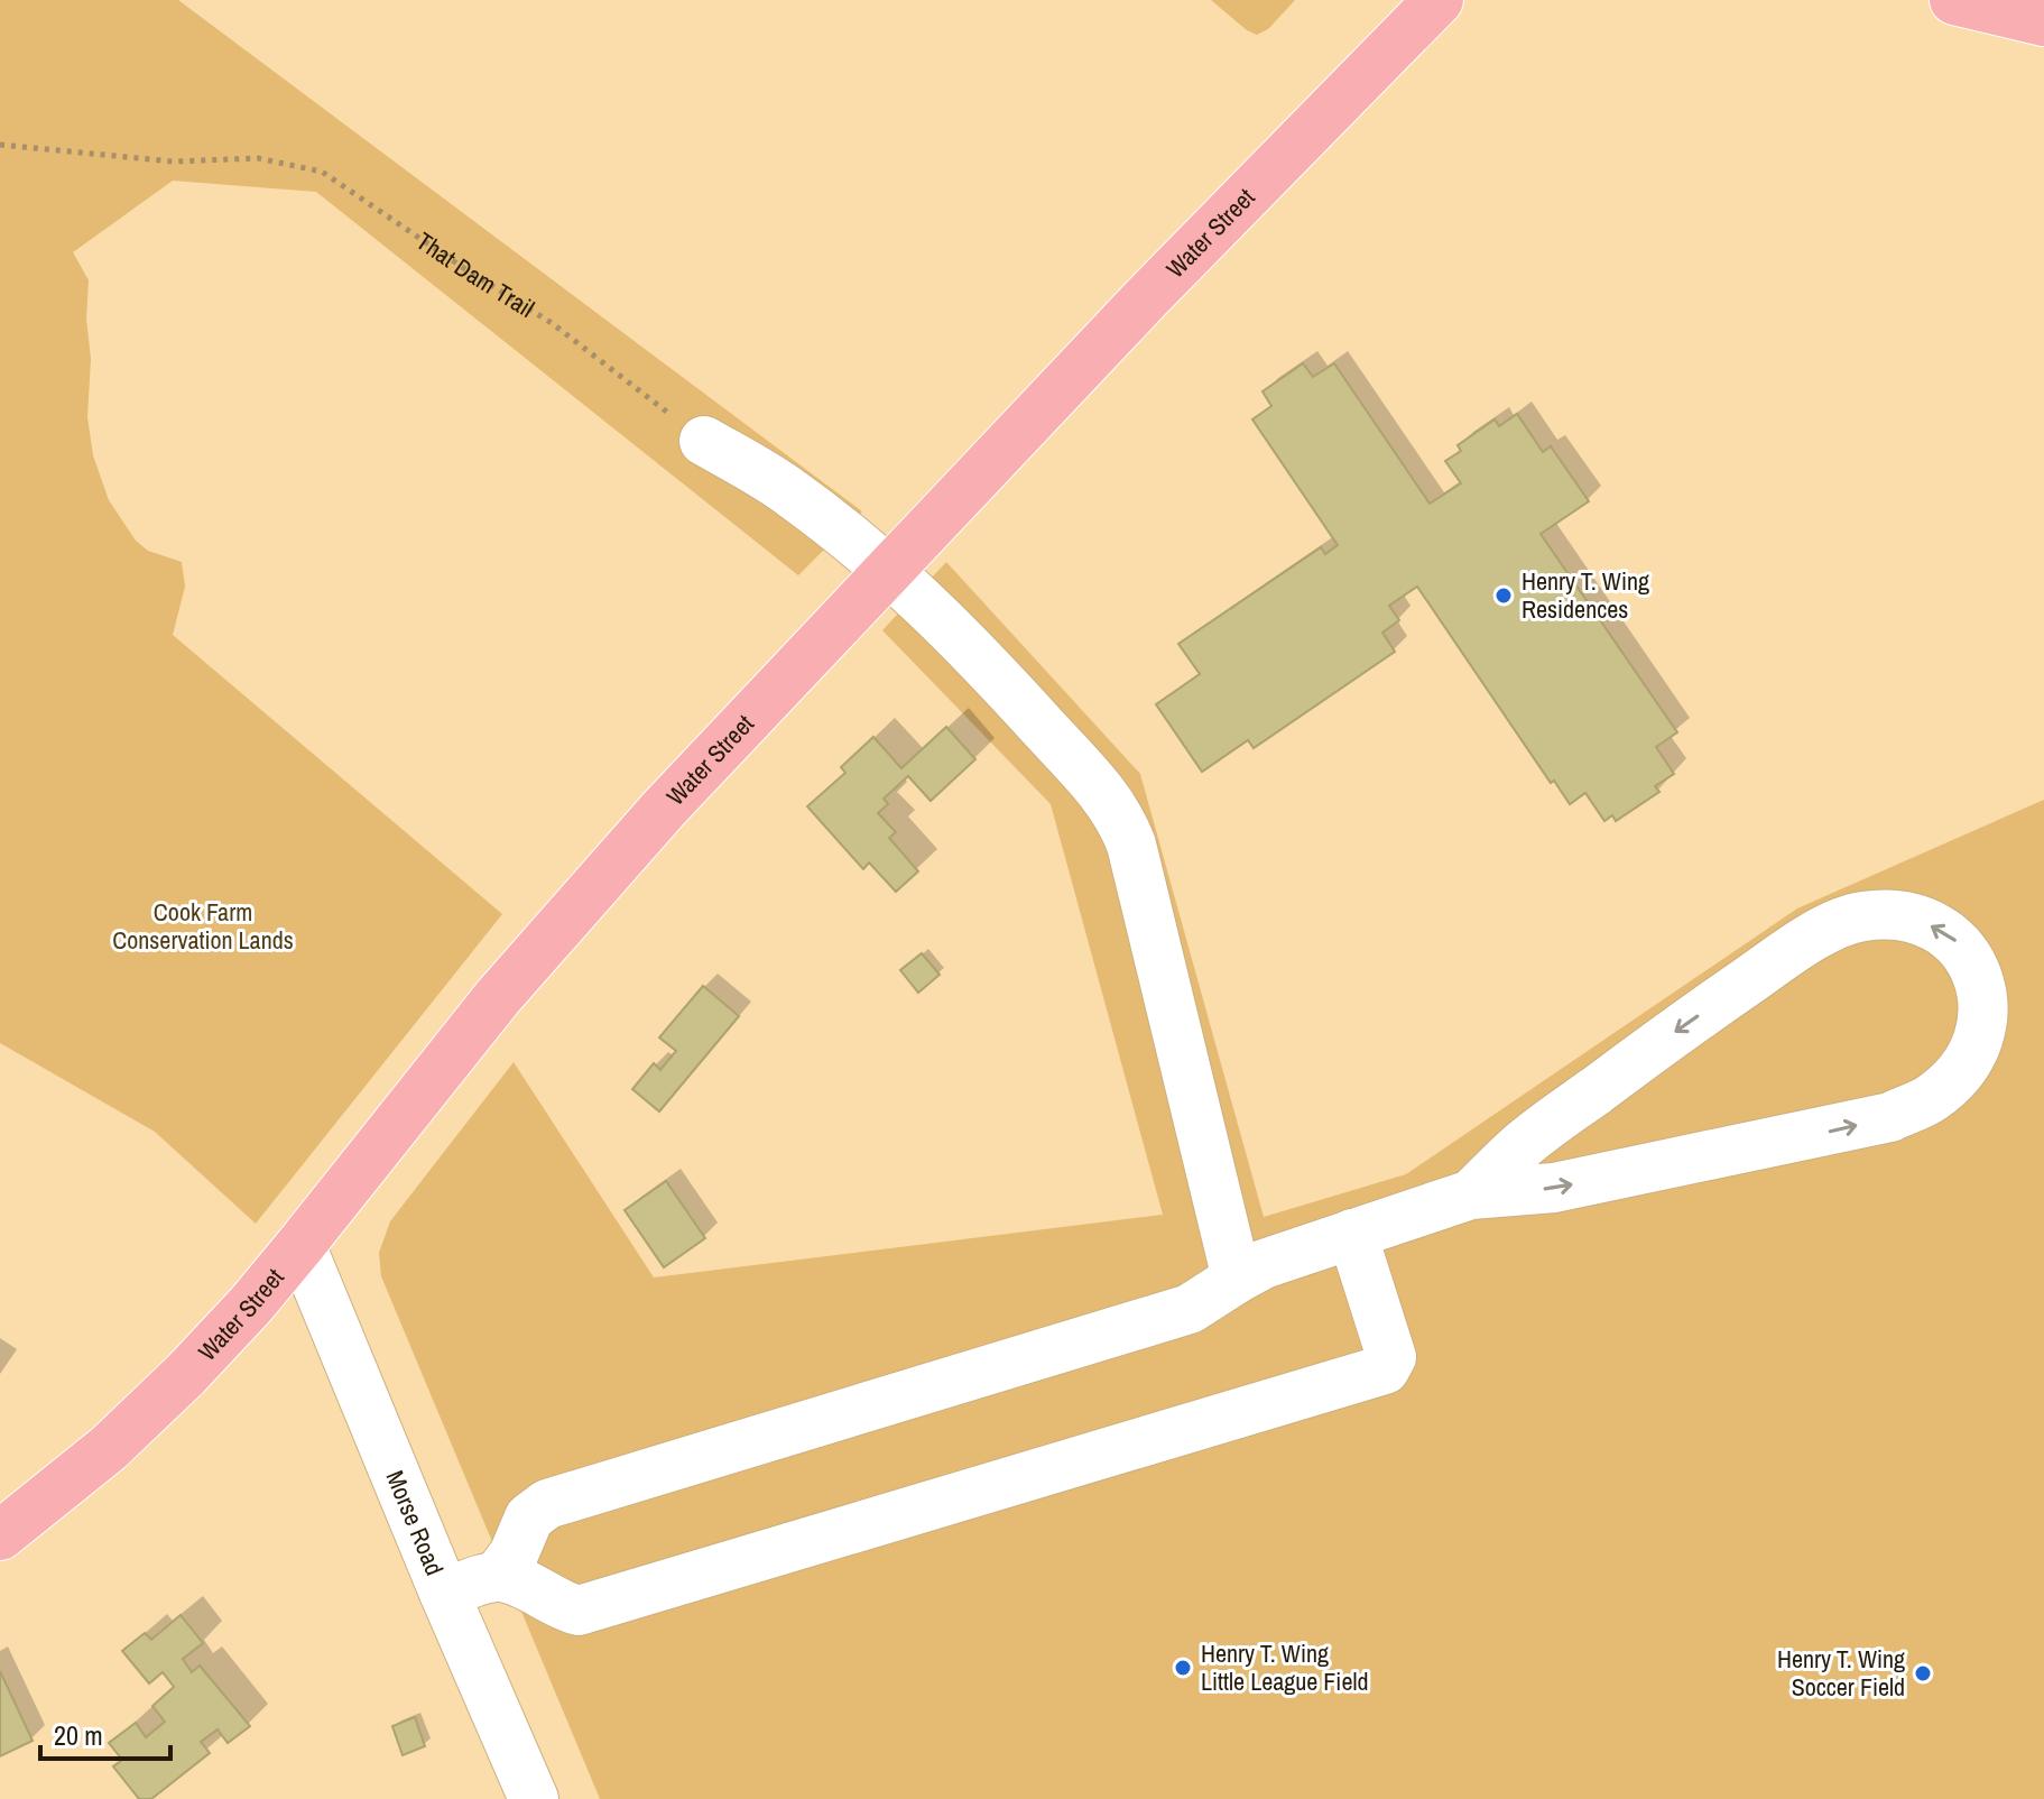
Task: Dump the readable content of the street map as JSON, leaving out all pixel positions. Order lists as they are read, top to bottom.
{
  "streets": {
    "main road": ["Water Street"],
    "street": ["Morse Road"],
    "path": ["That Dam Trail"]
  },
  "crossings": [
    ["Water Street", "Morse Road"]
  ],
  "parks": ["Cook Farm Conservation Lands"],
  "places": ["Henry T. Wing Residences", "Henry T. Wing Little League Field", "Henry T. Wing Soccer Field"],
  "scale_bar": "20 m"
}
